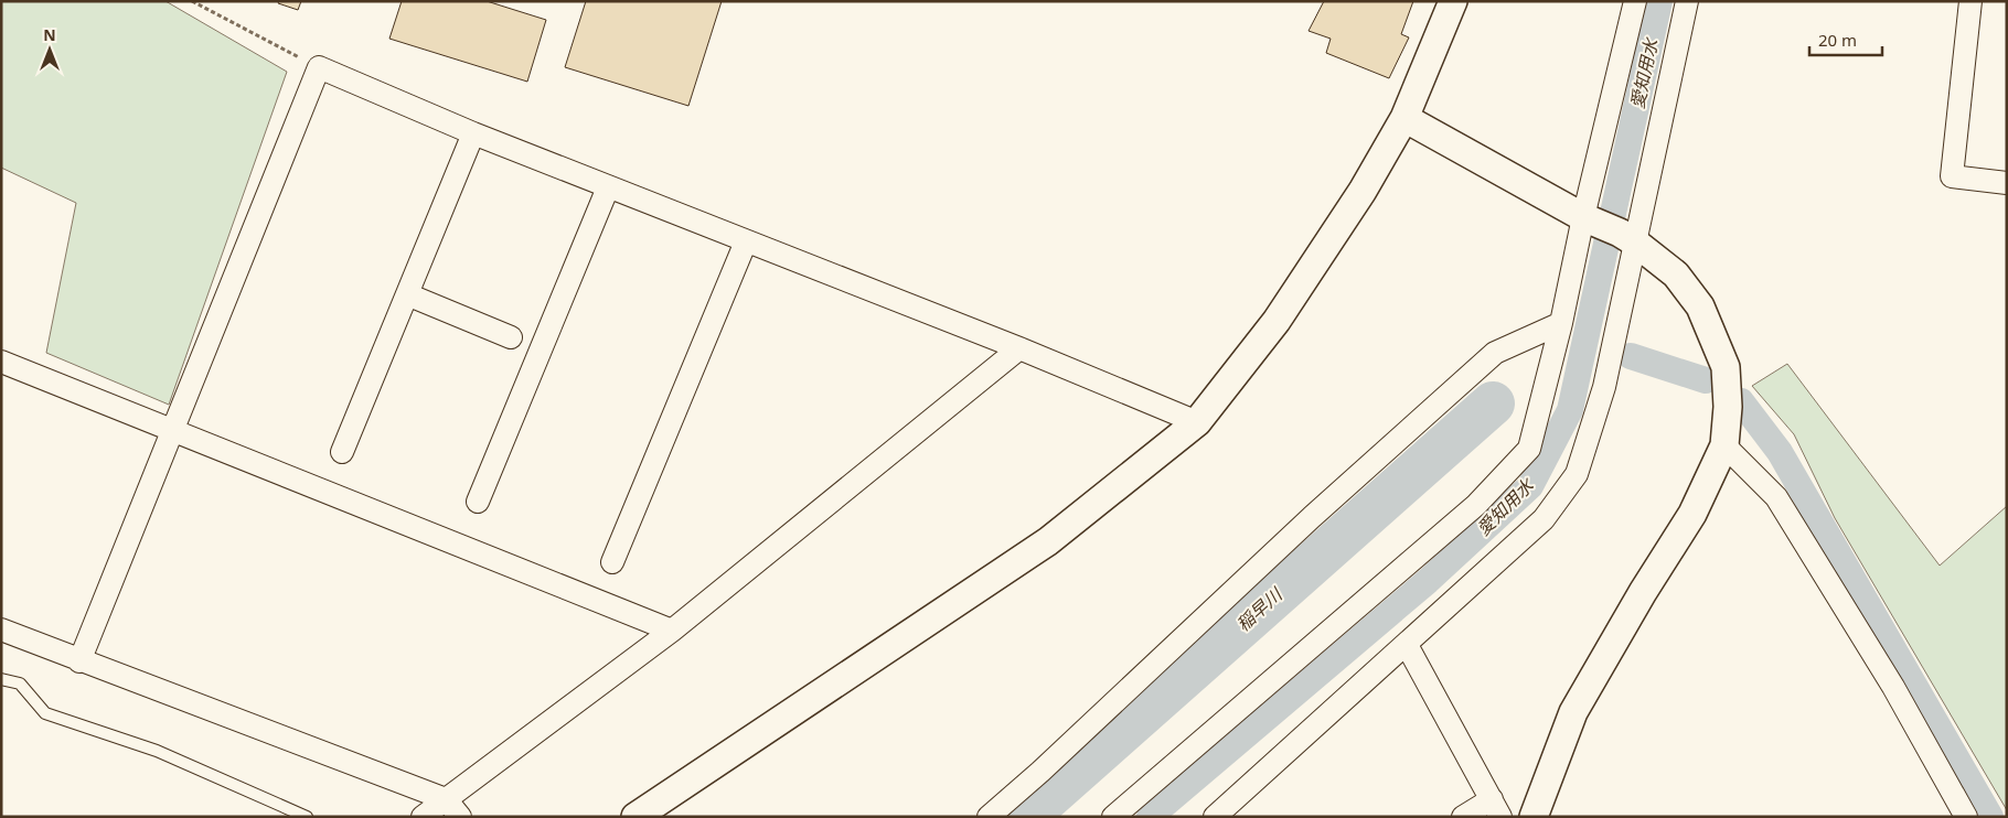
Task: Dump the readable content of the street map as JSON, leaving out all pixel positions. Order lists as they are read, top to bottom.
{
  "water": ["愛知用水", "稲早川"],
  "scale_bar": "20 m",
  "north": "top"
}
